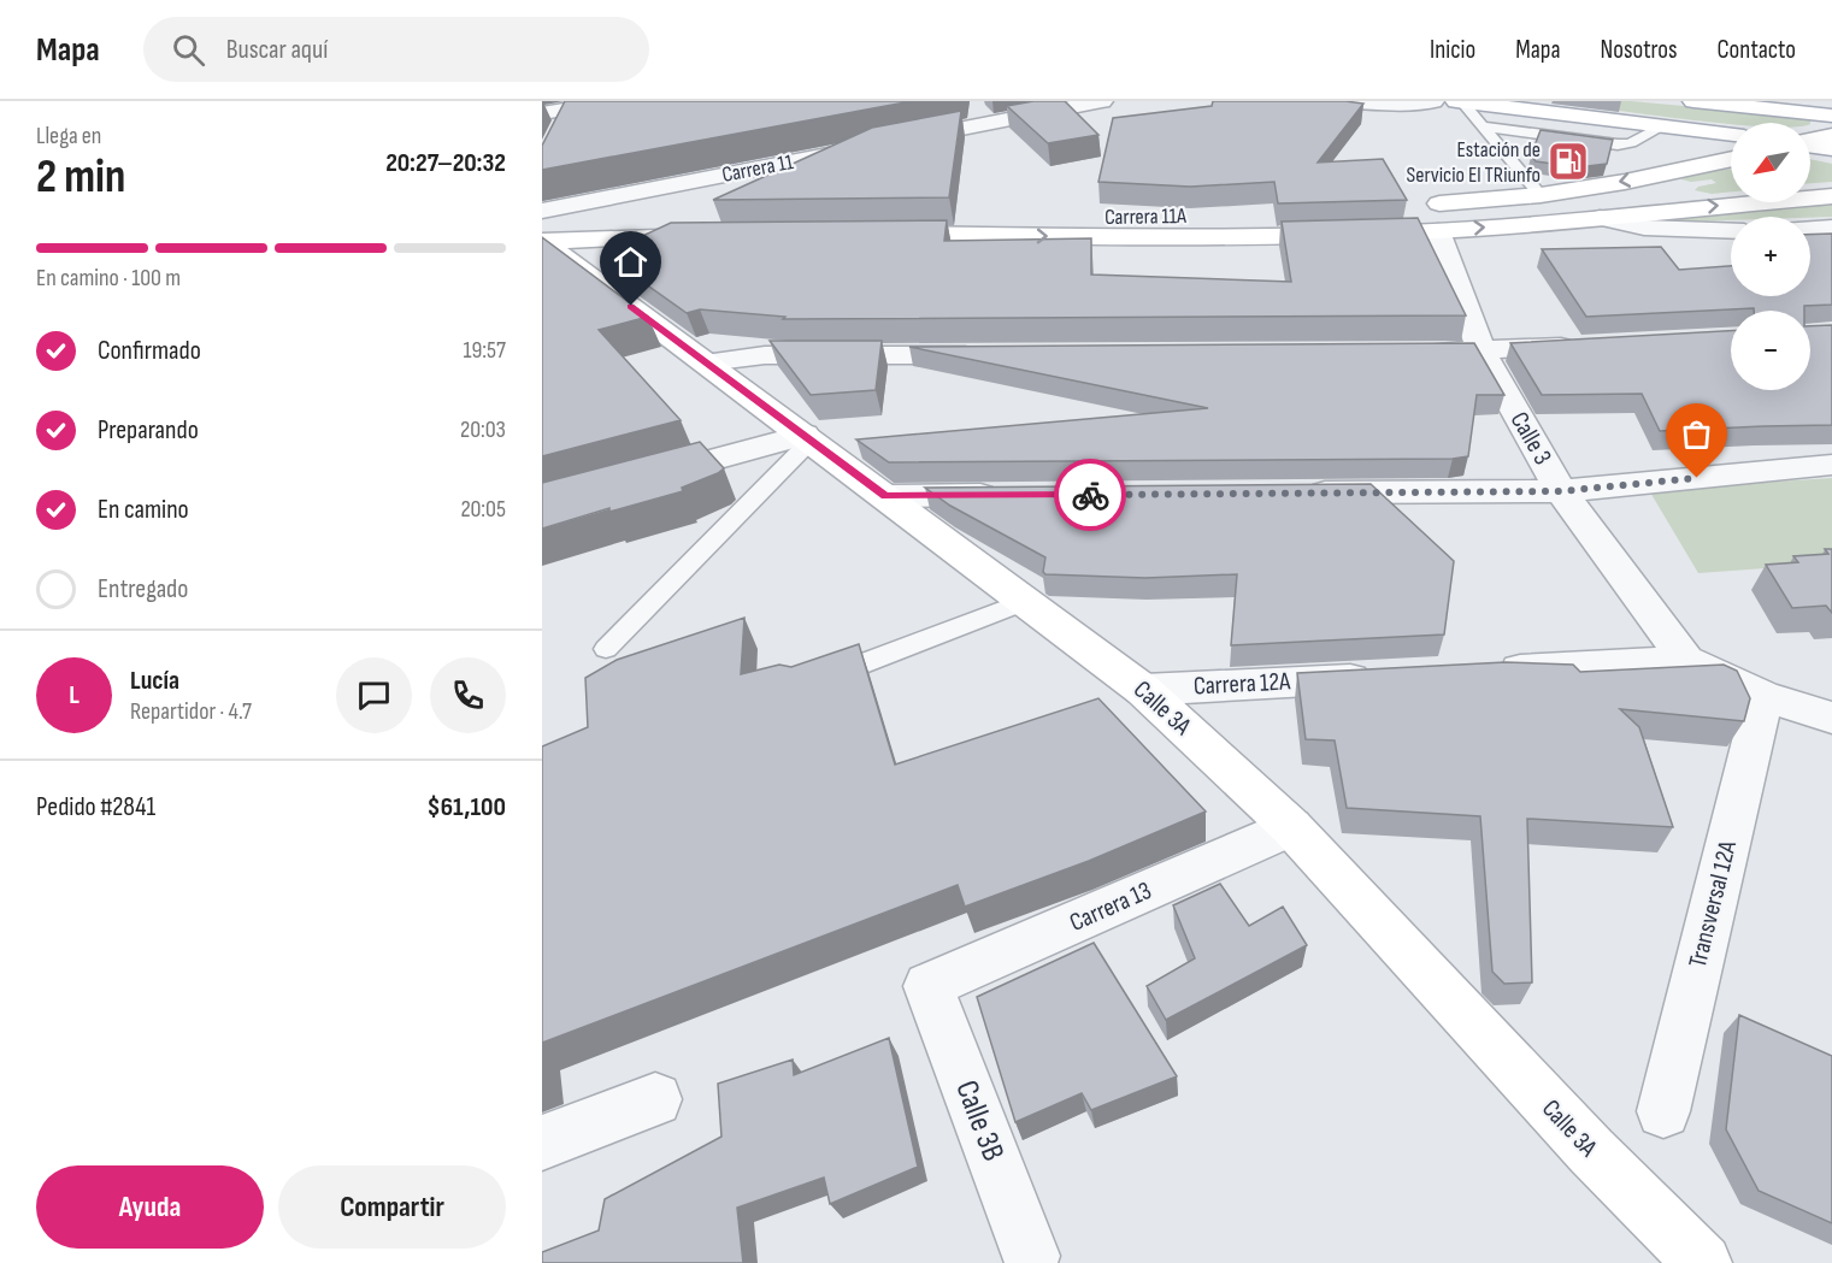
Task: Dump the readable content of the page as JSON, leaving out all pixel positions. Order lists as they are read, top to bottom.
{
  "streets": {
    "main road": ["Carrera 11A", "Calle 3A"],
    "street": [
      "Carrera 11",
      "Calle 3",
      "Carrera 12A",
      "Transversal 12A",
      "Carrera 13",
      "Calle 3B"
    ]
  },
  "crossings": [
    ["Carrera 11A", "Calle 3"],
    ["Carrera 12A", "Calle 3A"],
    ["Calle 3A", "Carrera 13"],
    ["Carrera 13", "Calle 3B"]
  ],
  "places": {
    "fuel station": ["Estación de Servicio El TRiunfo"]
  },
  "north": "bottom left",
  "page": {
    "header": "Mapa",
    "search": "Buscar aquí",
    "nav": [
      "Inicio",
      "Mapa",
      "Nosotros",
      "Contacto"
    ],
    "heading": ["2 min", "Llega en", "20:27–20:32"],
    "panel": [
      "Lucía",
      "Repartidor · 4.7",
      "Pedido #2841",
      "$61,100"
    ],
    "map_buttons": ["+", "−"],
    "bar": "En camino · 100 m",
    "list": [
      ["Confirmado", "19:57"],
      ["Preparando", "20:03"],
      ["En camino", "20:05"],
      "Entregado"
    ],
    "round": "L",
    "buttons": ["Ayuda", "Compartir"]
  }
}
